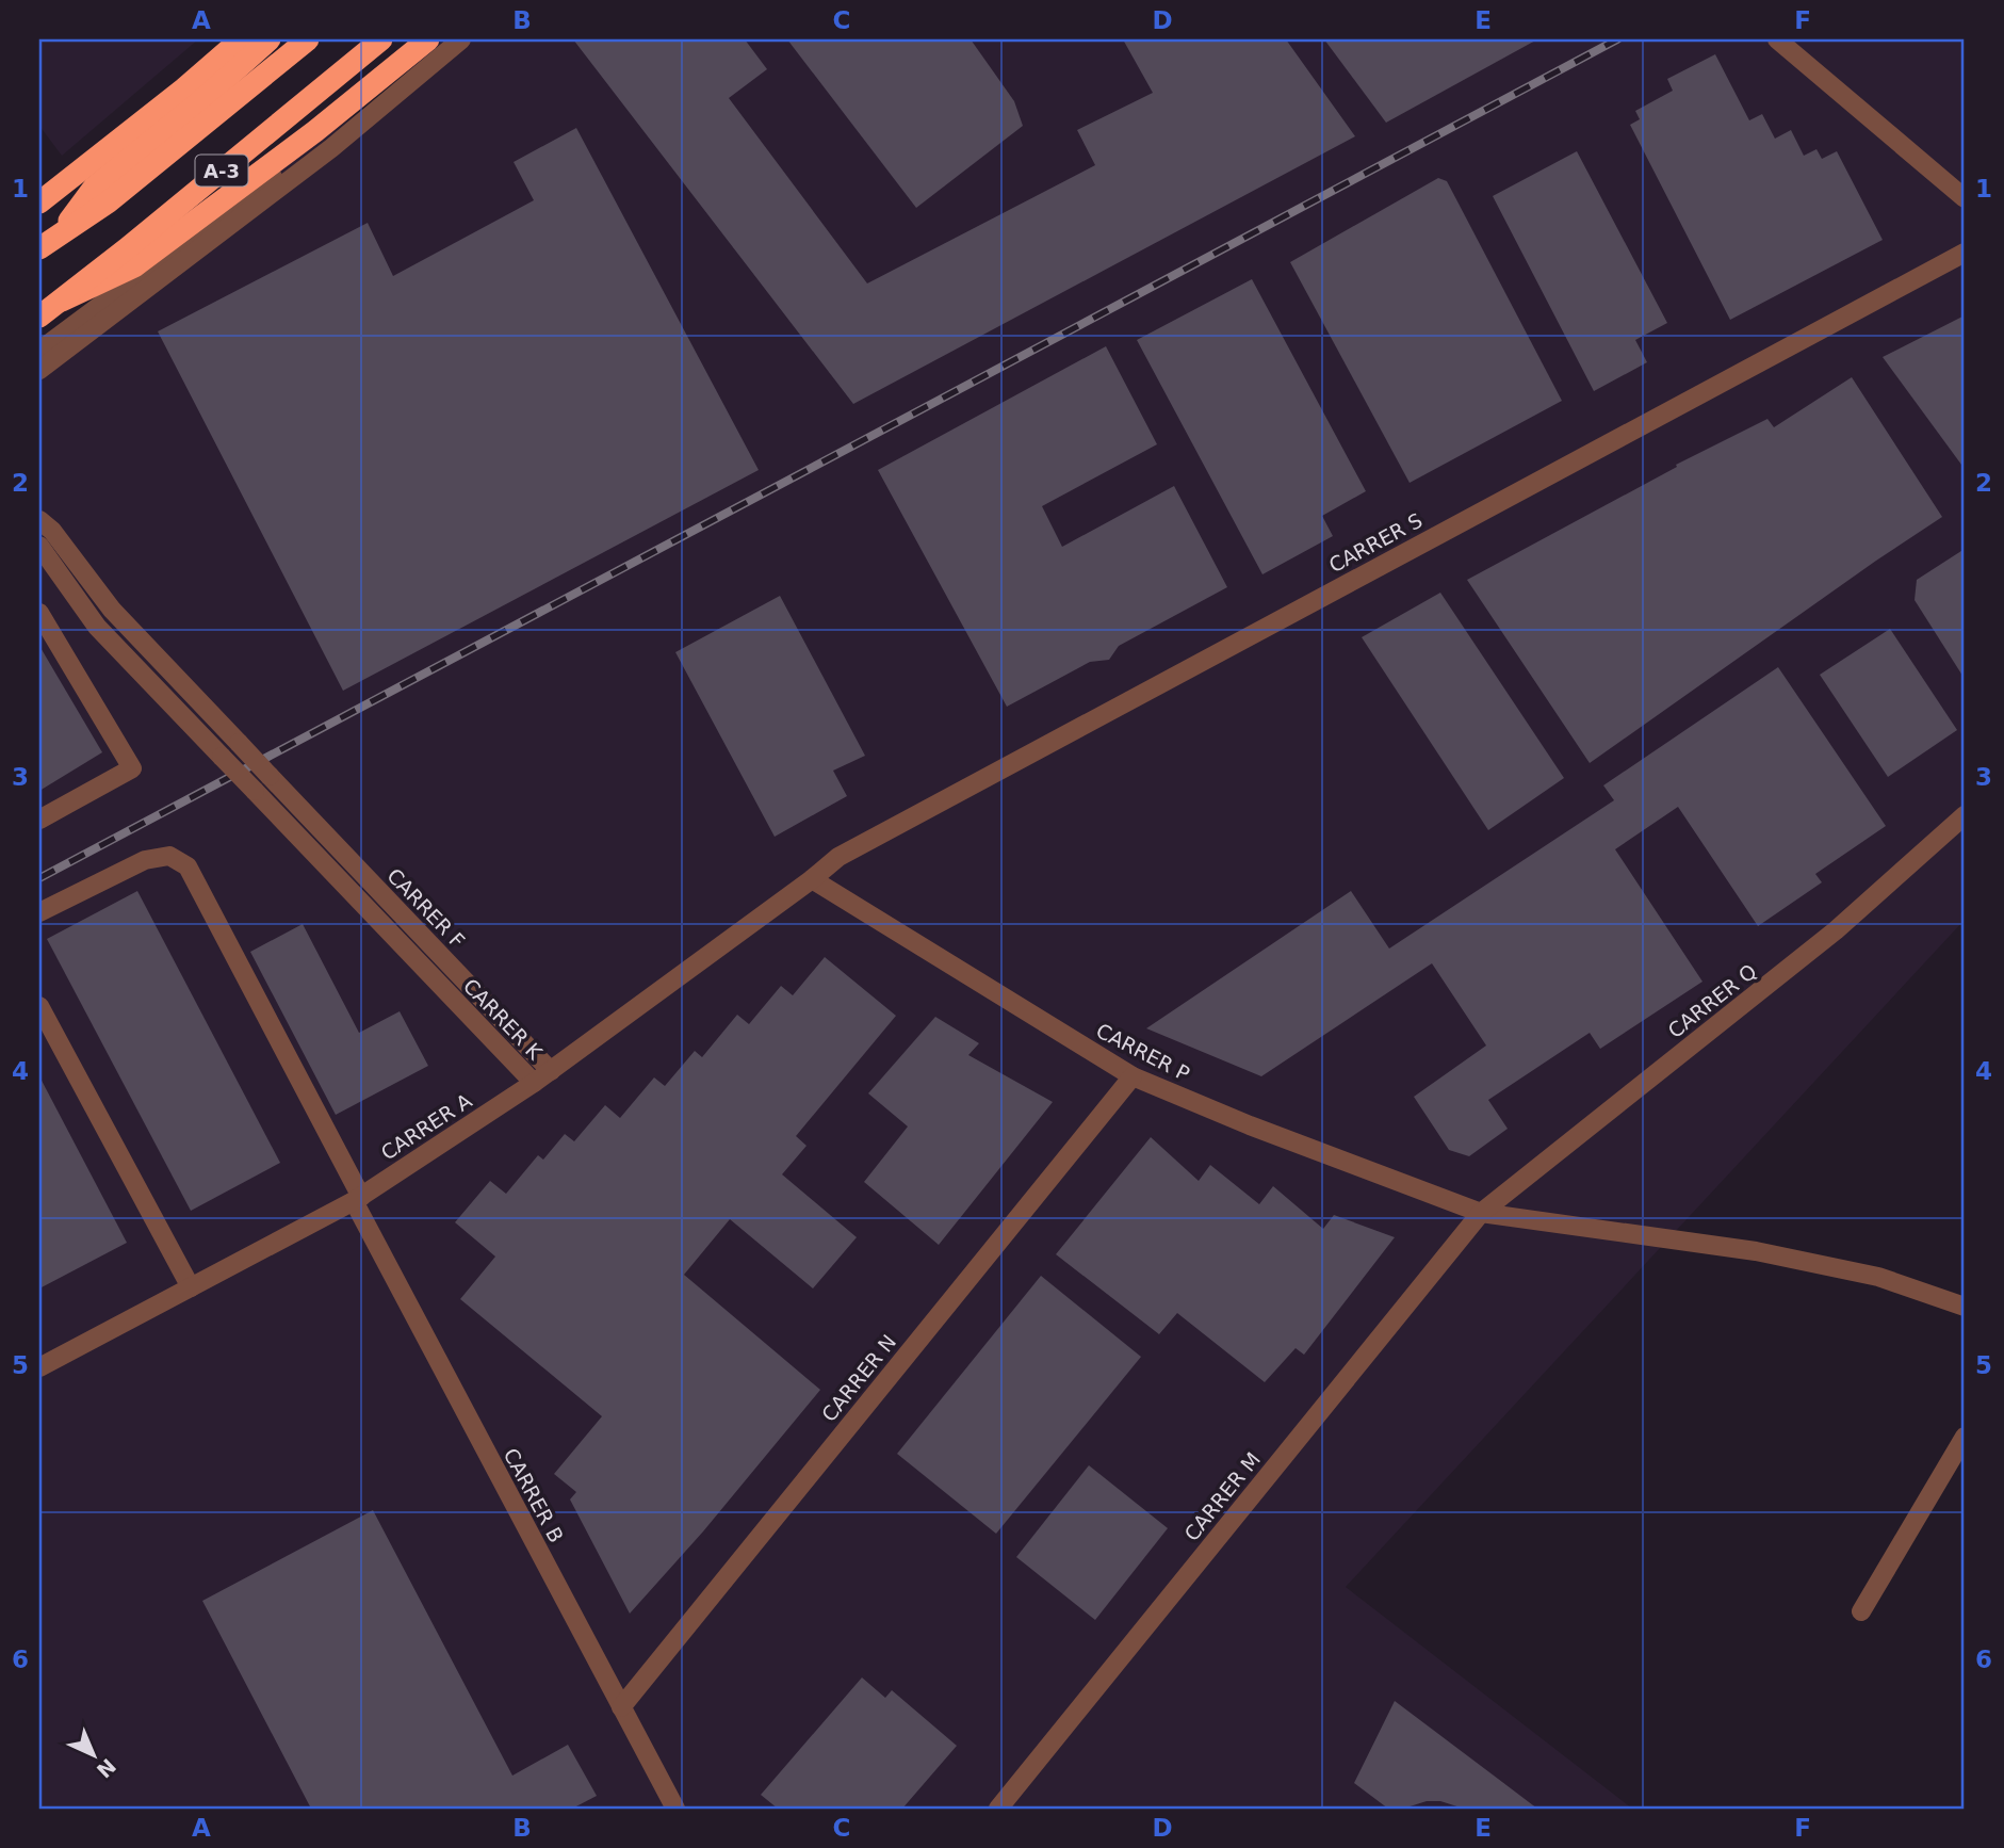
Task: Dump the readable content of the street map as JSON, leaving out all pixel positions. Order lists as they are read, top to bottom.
{
  "streets": {
    "highway": ["A-3"],
    "street": [
      "CARRER S",
      "CARRER F",
      "CARRER Q",
      "CARRER K",
      "CARRER P",
      "CARRER A",
      "CARRER N",
      "CARRER B",
      "CARRER M"
    ]
  },
  "crossings": [
    ["CARRER S", "CARRER P"],
    ["CARRER S", "CARRER A"],
    ["CARRER F", "CARRER A"],
    ["CARRER Q", "CARRER P"],
    ["CARRER Q", "CARRER M"],
    ["CARRER K", "CARRER A"],
    ["CARRER P", "CARRER A"],
    ["CARRER P", "CARRER N"],
    ["CARRER P", "CARRER M"],
    ["CARRER A", "CARRER B"],
    ["CARRER N", "CARRER B"]
  ],
  "north": "bottom right",
  "grid": {
    "columns": [
      "A",
      "B",
      "C",
      "D",
      "E",
      "F"
    ],
    "rows": [
      "1",
      "2",
      "3",
      "4",
      "5",
      "6"
    ]
  }
}
